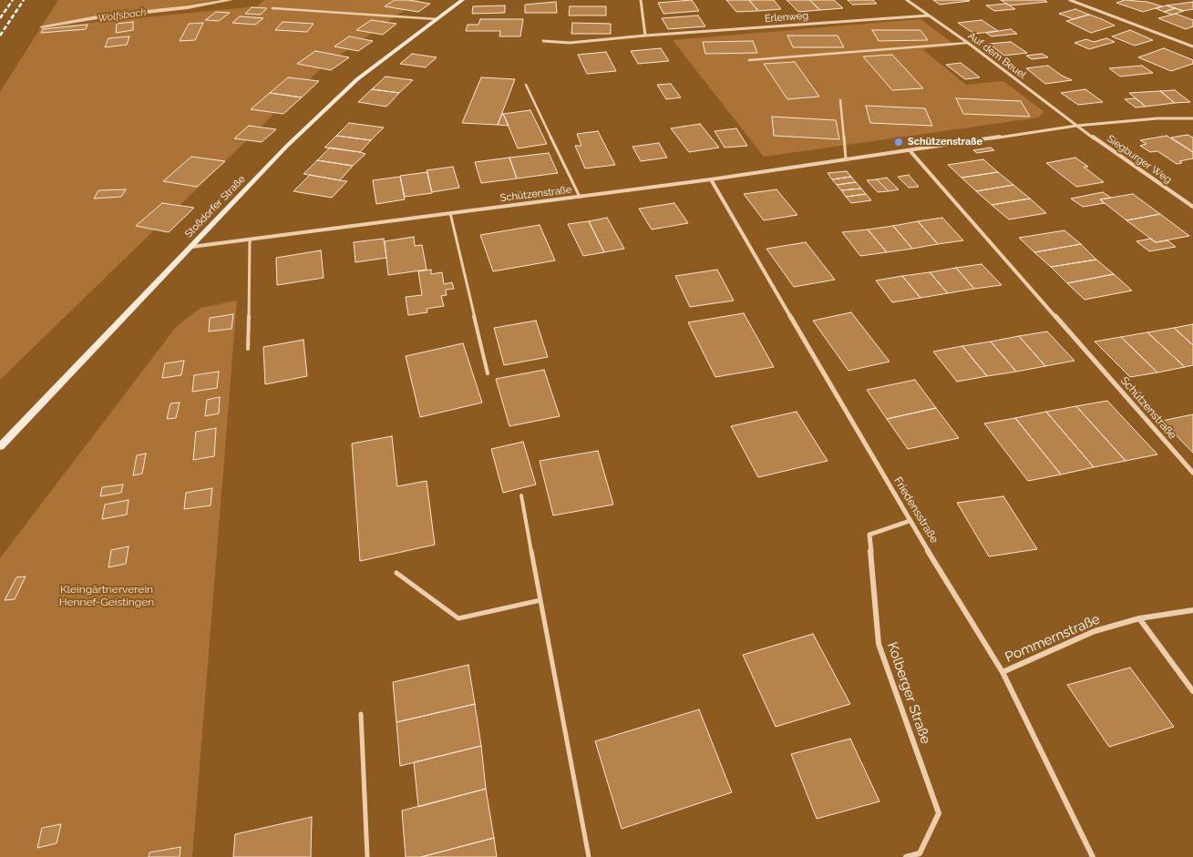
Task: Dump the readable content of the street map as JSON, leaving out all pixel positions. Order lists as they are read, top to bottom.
{
  "streets": {
    "main road": ["Stoßdorfer Straße"],
    "street": [
      "Erlenweg",
      "Auf dem Beuel",
      "Siegburger Weg",
      "Schützenstraße",
      "Friedensstraße",
      "Pommernstraße",
      "Kolberger Straße"
    ]
  },
  "crossings": [
    ["Erlenweg", "Auf dem Beuel"],
    ["Auf dem Beuel", "Siegburger Weg"],
    ["Auf dem Beuel", "Schützenstraße"],
    ["Siegburger Weg", "Schützenstraße"],
    ["Schützenstraße", "Stoßdorfer Straße"],
    ["Schützenstraße", "Friedensstraße"],
    ["Friedensstraße", "Pommernstraße"],
    ["Friedensstraße", "Kolberger Straße"]
  ],
  "water": ["Wolfsbach"],
  "parks": ["Kleingärtnerverein Hennef-Geistingen"],
  "places": ["Schützenstraße"]
}
